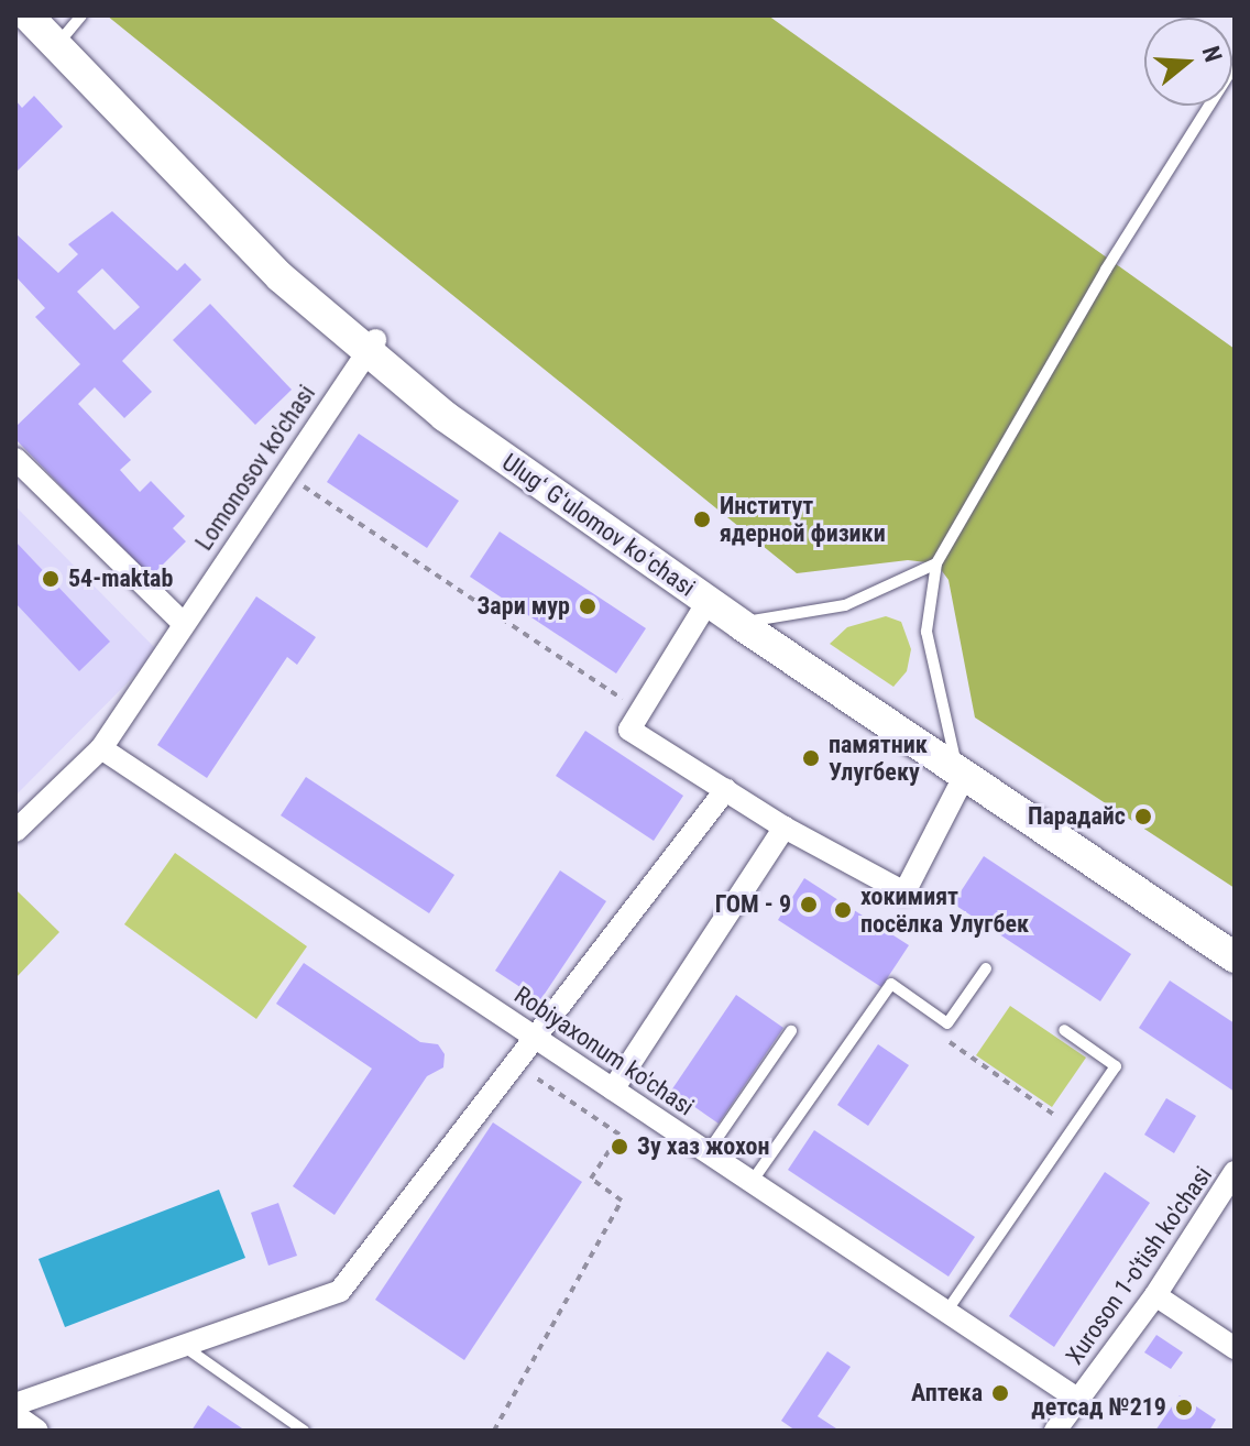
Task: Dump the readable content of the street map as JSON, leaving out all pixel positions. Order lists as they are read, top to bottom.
{
  "streets": {
    "main road": ["Ulugʻ Gʻulomov koʻchasi"],
    "street": ["Lomonosov ko'chasi", "Robiyaxonum ko'chasi", "Хuroson 1-o'tish ko'chasi"]
  },
  "crossings": [
    ["Lomonosov ko'chasi", "Ulugʻ Gʻulomov koʻchasi"],
    ["Lomonosov ko'chasi", "Robiyaxonum ko'chasi"],
    ["Robiyaxonum ko'chasi", "Хuroson 1-o'tish ko'chasi"]
  ],
  "places": [
    "Институт ядерной физики",
    "54-maktab",
    "Зари мур",
    "памятник Улугбеку",
    "Парадайс",
    "ГОМ - 9",
    "хокимият посёлка Улугбек",
    "Зу хаз жохон",
    "Аптека",
    "детсад №219"
  ],
  "north": "right"
}
